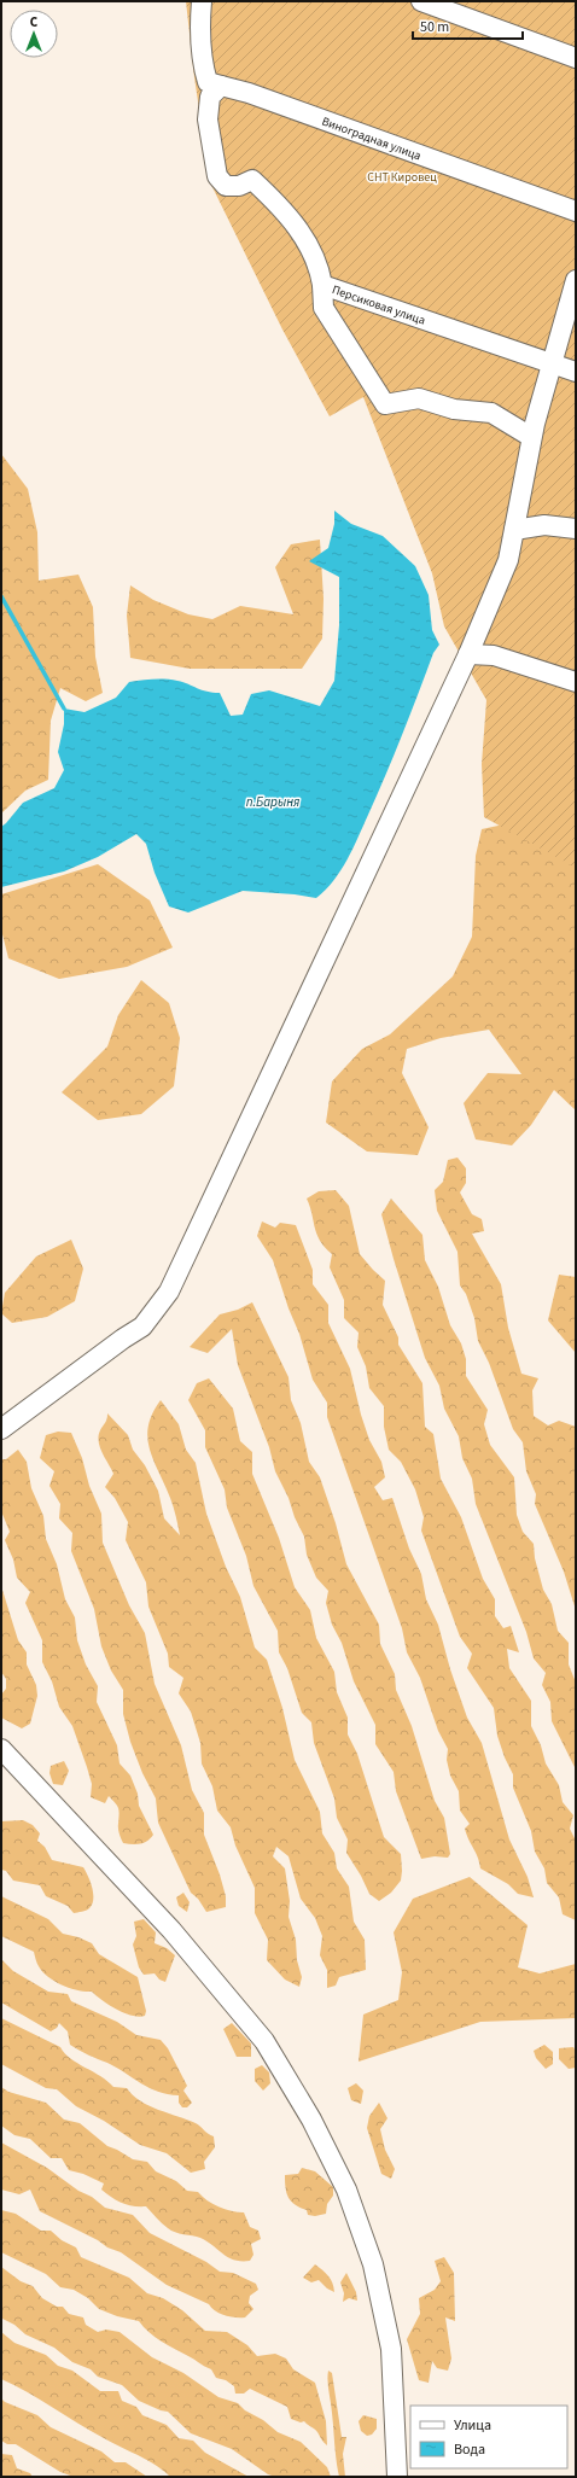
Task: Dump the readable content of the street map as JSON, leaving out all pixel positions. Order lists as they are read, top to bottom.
{
  "streets": {
    "street": ["Виноградная улица", "Персиковая улица"]
  },
  "water": ["п.Барыня"],
  "parks": ["СНТ Кировец"],
  "legend": ["Улица", "Вода"],
  "scale_bar": "50 m",
  "north": "top"
}
